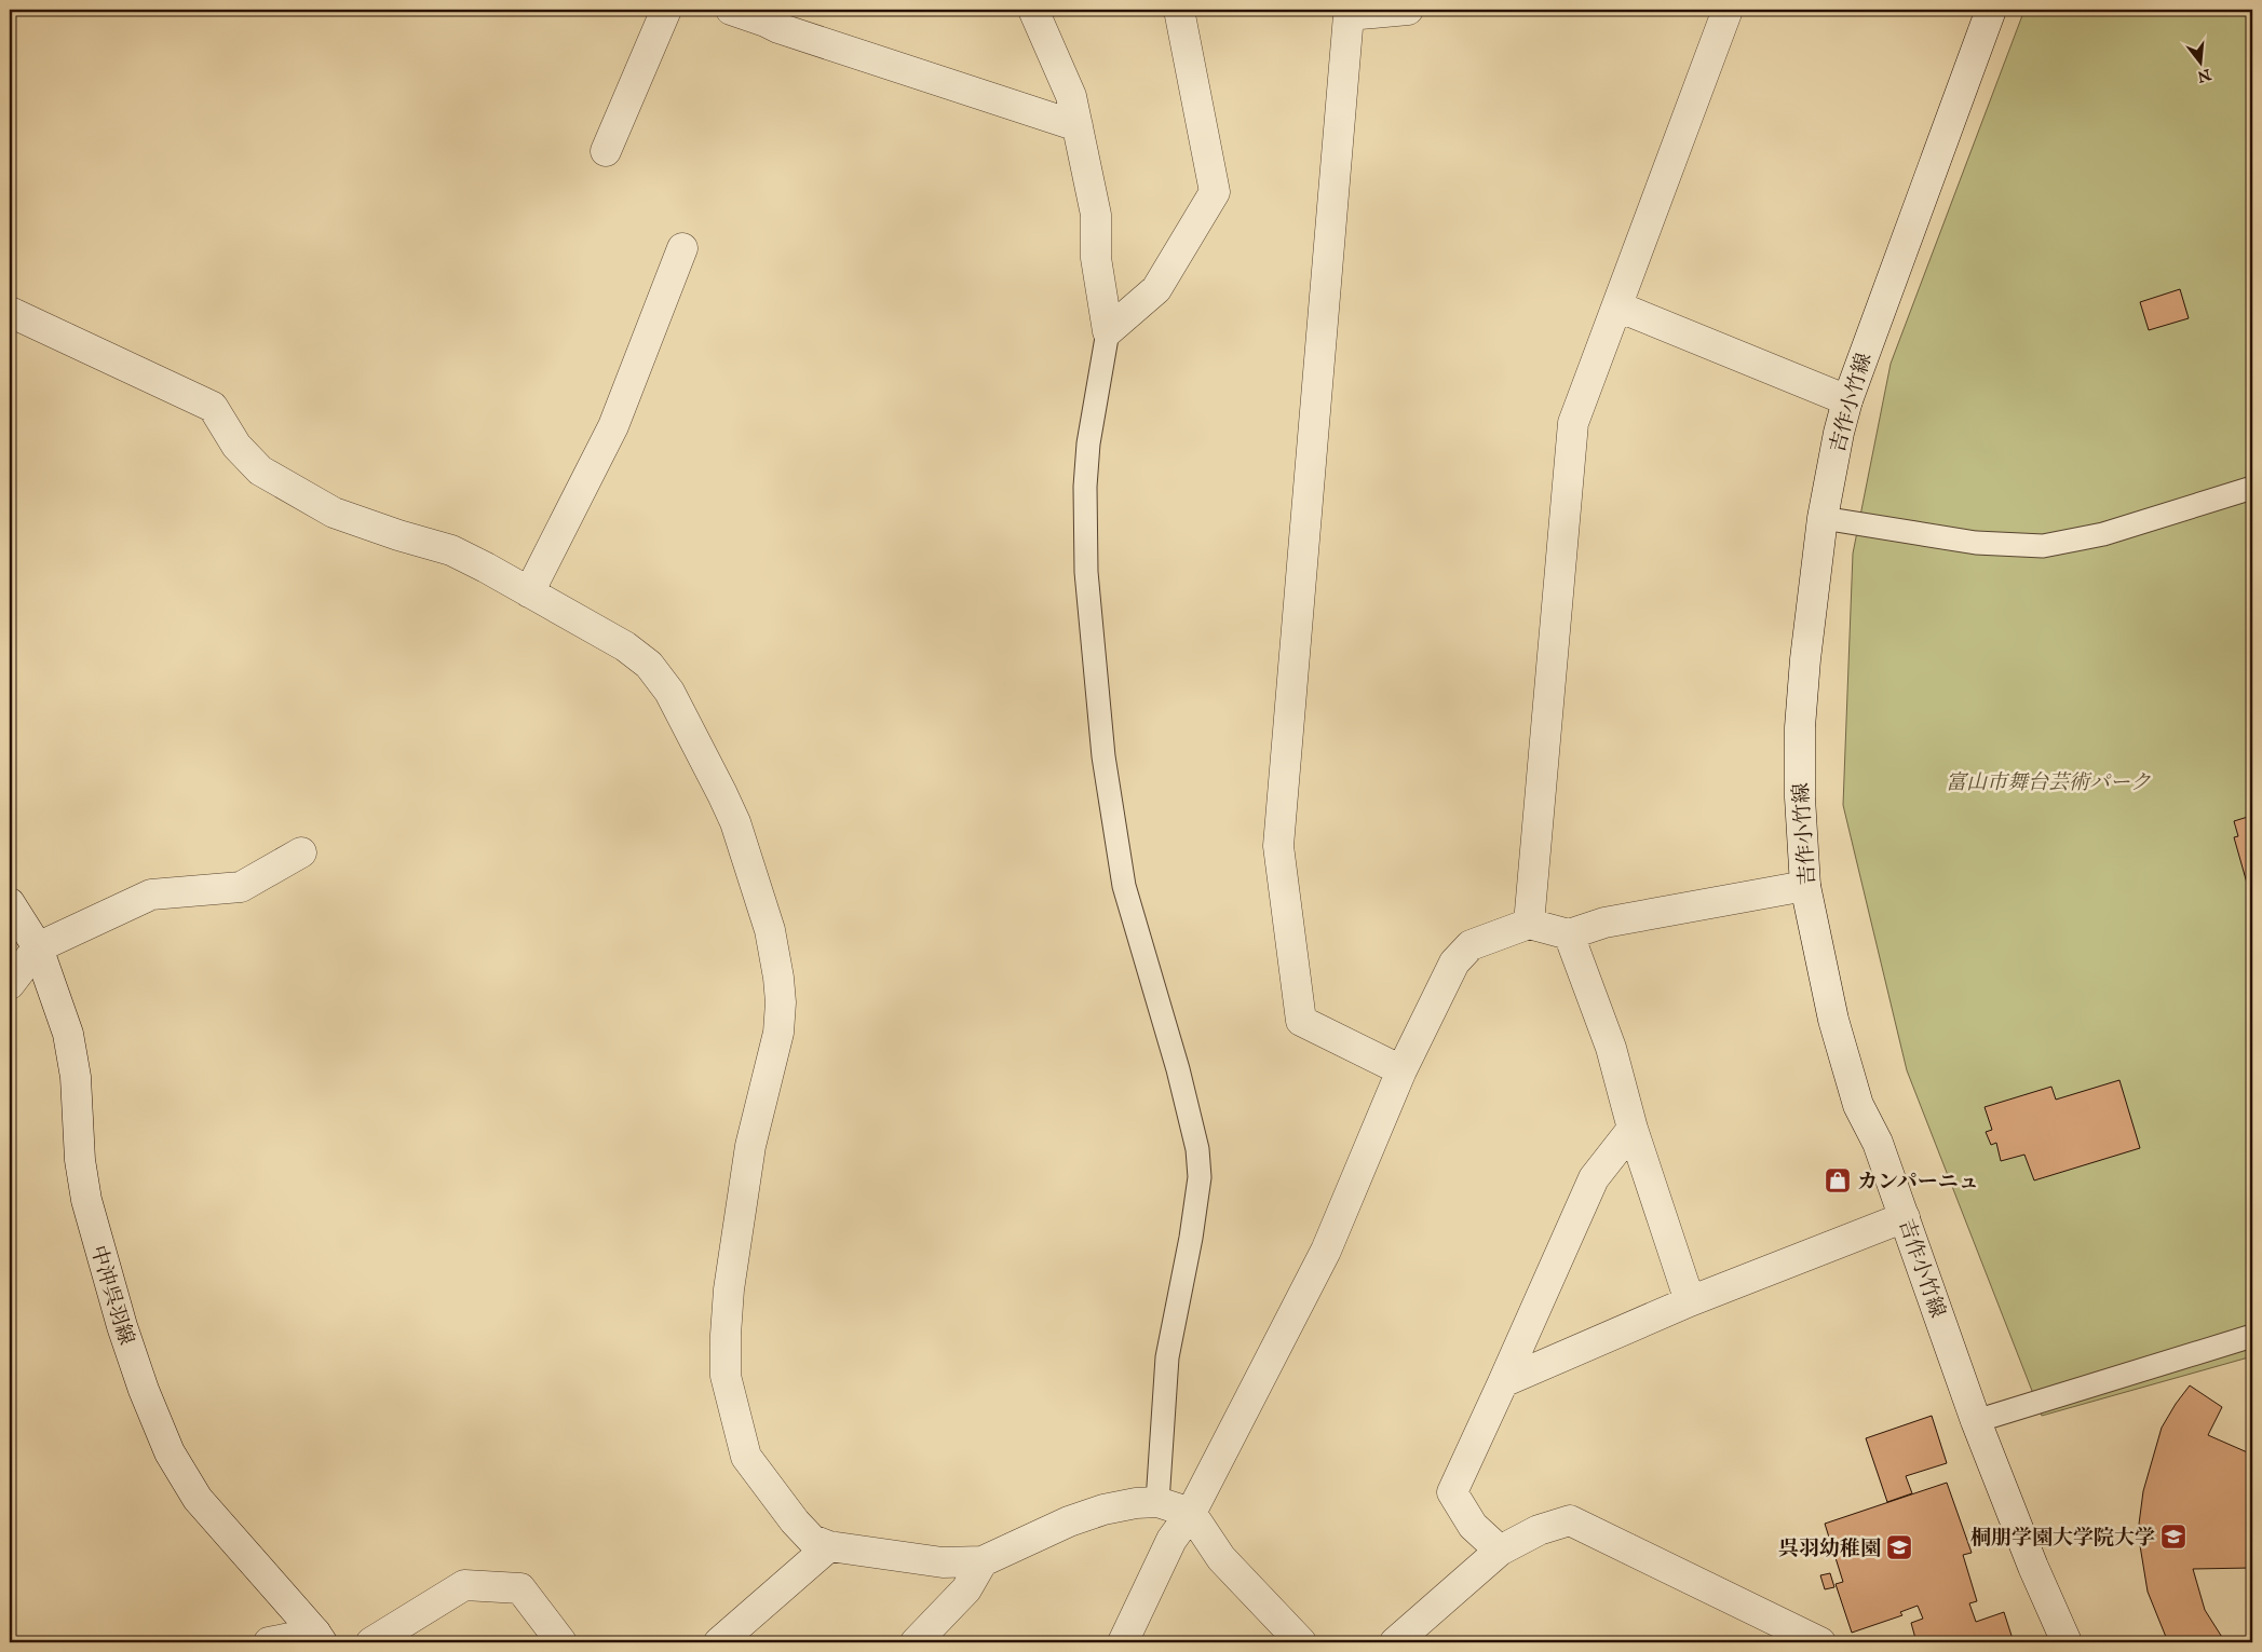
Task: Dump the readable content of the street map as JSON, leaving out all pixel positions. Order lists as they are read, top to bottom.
{
  "streets": {
    "street": ["吉作小竹線", "中沖呉羽線"]
  },
  "parks": ["富山市舞台芸術パーク"],
  "places": {
    "shop": ["カンパーニュ"],
    "school or university": ["桐朋学園大学院大学", "呉羽幼稚園"]
  },
  "north": "bottom"
}
